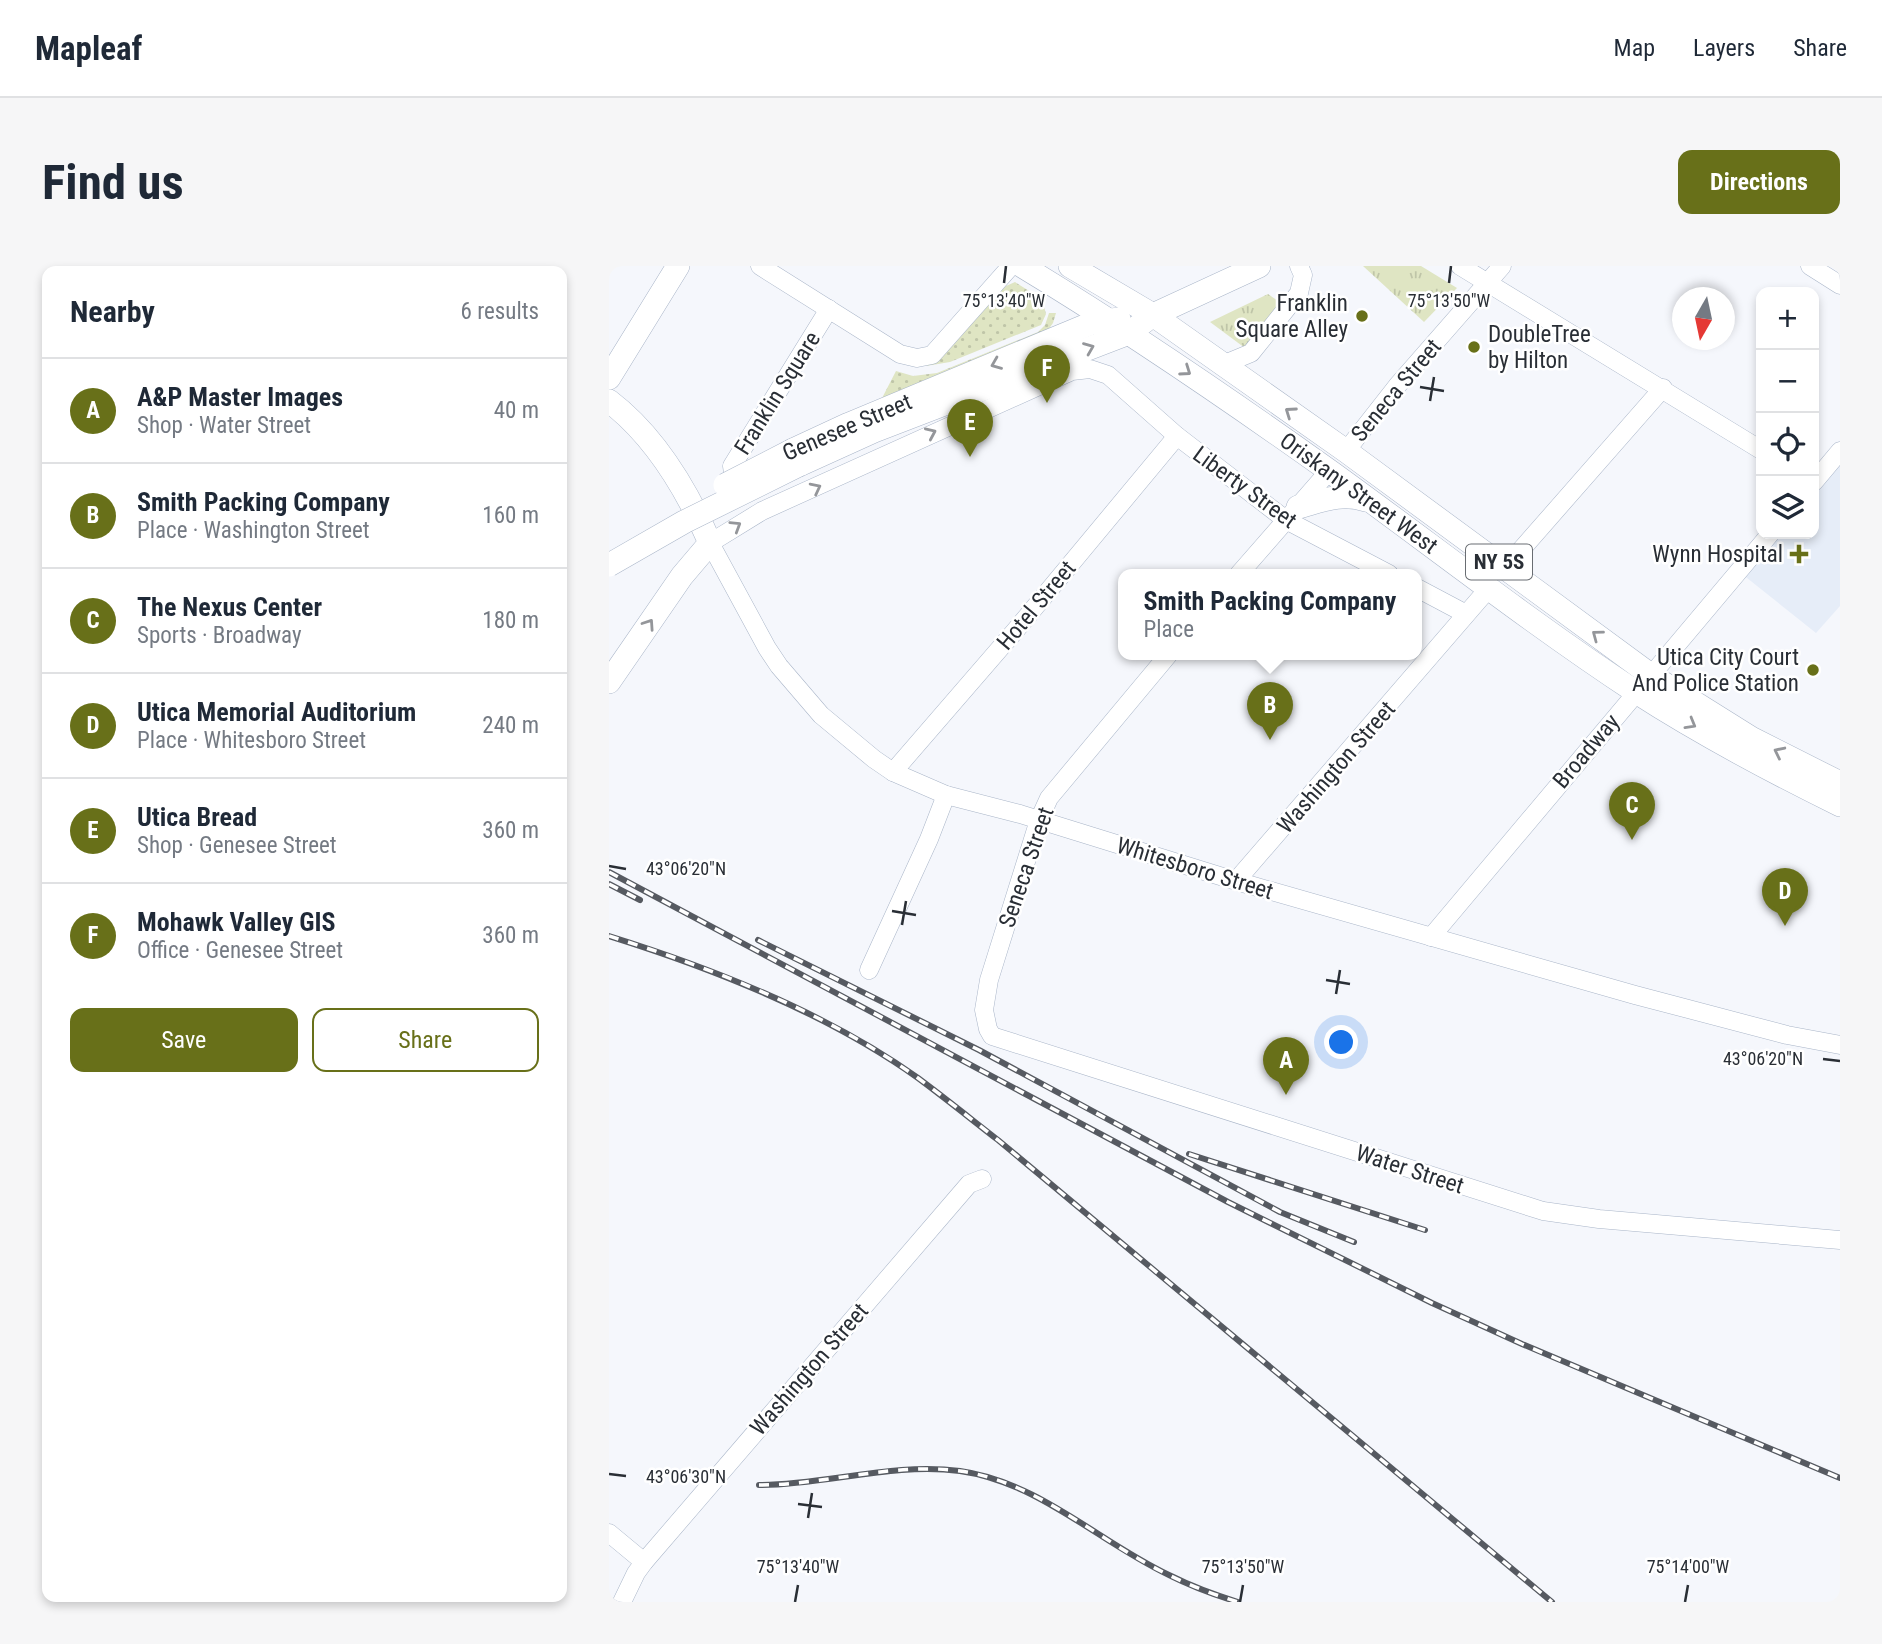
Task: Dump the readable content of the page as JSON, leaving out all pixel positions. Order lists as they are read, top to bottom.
{
  "streets": {
    "main road": [
      "Genesee Street",
      "Oriskany Street West",
      "NY 5S",
      "Whitesboro Street"
    ],
    "street": [
      "Seneca Street",
      "Franklin Square",
      "Liberty Street",
      "Hotel Street",
      "Broadway",
      "Washington Street",
      "Water Street"
    ]
  },
  "crossings": [
    ["Seneca Street", "Oriskany Street West"],
    ["Seneca Street", "Whitesboro Street"],
    ["Seneca Street", "Water Street"],
    ["Franklin Square", "Liberty Street"],
    ["Genesee Street", "Oriskany Street West"],
    ["Genesee Street", "Whitesboro Street"],
    ["Liberty Street", "Hotel Street"],
    ["Liberty Street", "Whitesboro Street"],
    ["Oriskany Street West", "Broadway"],
    ["Oriskany Street West", "Washington Street"],
    ["Hotel Street", "Whitesboro Street"],
    ["Broadway", "Whitesboro Street"],
    ["Washington Street", "Whitesboro Street"]
  ],
  "one_way": ["Liberty Street"],
  "places": {
    "other": ["Franklin Square Alley", "DoubleTree by Hilton", "Utica City Court And Police Station"],
    "health": ["Wynn Hospital"]
  },
  "north": "bottom",
  "page": {
    "header": "Mapleaf",
    "nav": ["Map", "Layers", "Share"],
    "buttons": [
      "Directions",
      ["Save", "Share"]
    ],
    "title": "Find us",
    "heading": ["Nearby", "6 results"],
    "map_buttons": ["+", "−"],
    "pins": [
      "F",
      "E",
      "B",
      "C",
      "D",
      "A"
    ],
    "list": [
      {
        "mark": "A",
        "name": "A&P Master Images",
        "note": "Shop · Water Street",
        "value": "40 m"
      },
      {
        "mark": "B",
        "name": "Smith Packing Company",
        "note": "Place · Washington Street",
        "value": "160 m"
      },
      {
        "mark": "C",
        "name": "The Nexus Center",
        "note": "Sports · Broadway",
        "value": "180 m"
      },
      {
        "mark": "D",
        "name": "Utica Memorial Auditorium",
        "note": "Place · Whitesboro Street",
        "value": "240 m"
      },
      {
        "mark": "E",
        "name": "Utica Bread",
        "note": "Shop · Genesee Street",
        "value": "360 m"
      },
      {
        "mark": "F",
        "name": "Mohawk Valley GIS",
        "note": "Office · Genesee Street",
        "value": "360 m"
      }
    ],
    "popup": ["Smith Packing Company", "Place"]
  },
  "coordinates": [
    "75°13'40\"W",
    "75°13'50\"W",
    "43°06'20\"N",
    "43°06'30\"N",
    "75°14'00\"W"
  ]
}
